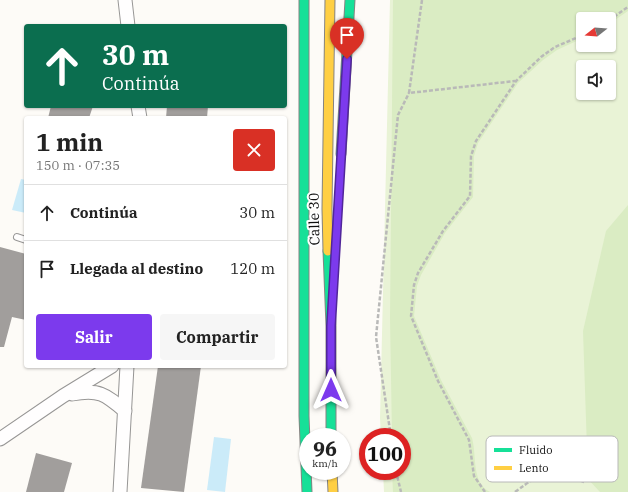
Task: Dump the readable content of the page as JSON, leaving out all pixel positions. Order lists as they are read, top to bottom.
{
  "streets": {
    "highway": ["Calle 30"]
  },
  "legend": ["Fluido", "Lento"],
  "north": "left",
  "page": {
    "turn": ["30 m", "Continúa"],
    "heading": ["1 min", "150 m · 07:35"],
    "list": [
      {
        "name": "Continúa",
        "value": "30 m"
      },
      {
        "name": "Llegada al destino",
        "value": "120 m"
      }
    ],
    "buttons": ["Salir", "Compartir"],
    "speed": "96 km/h",
    "limit": "100"
  }
}
